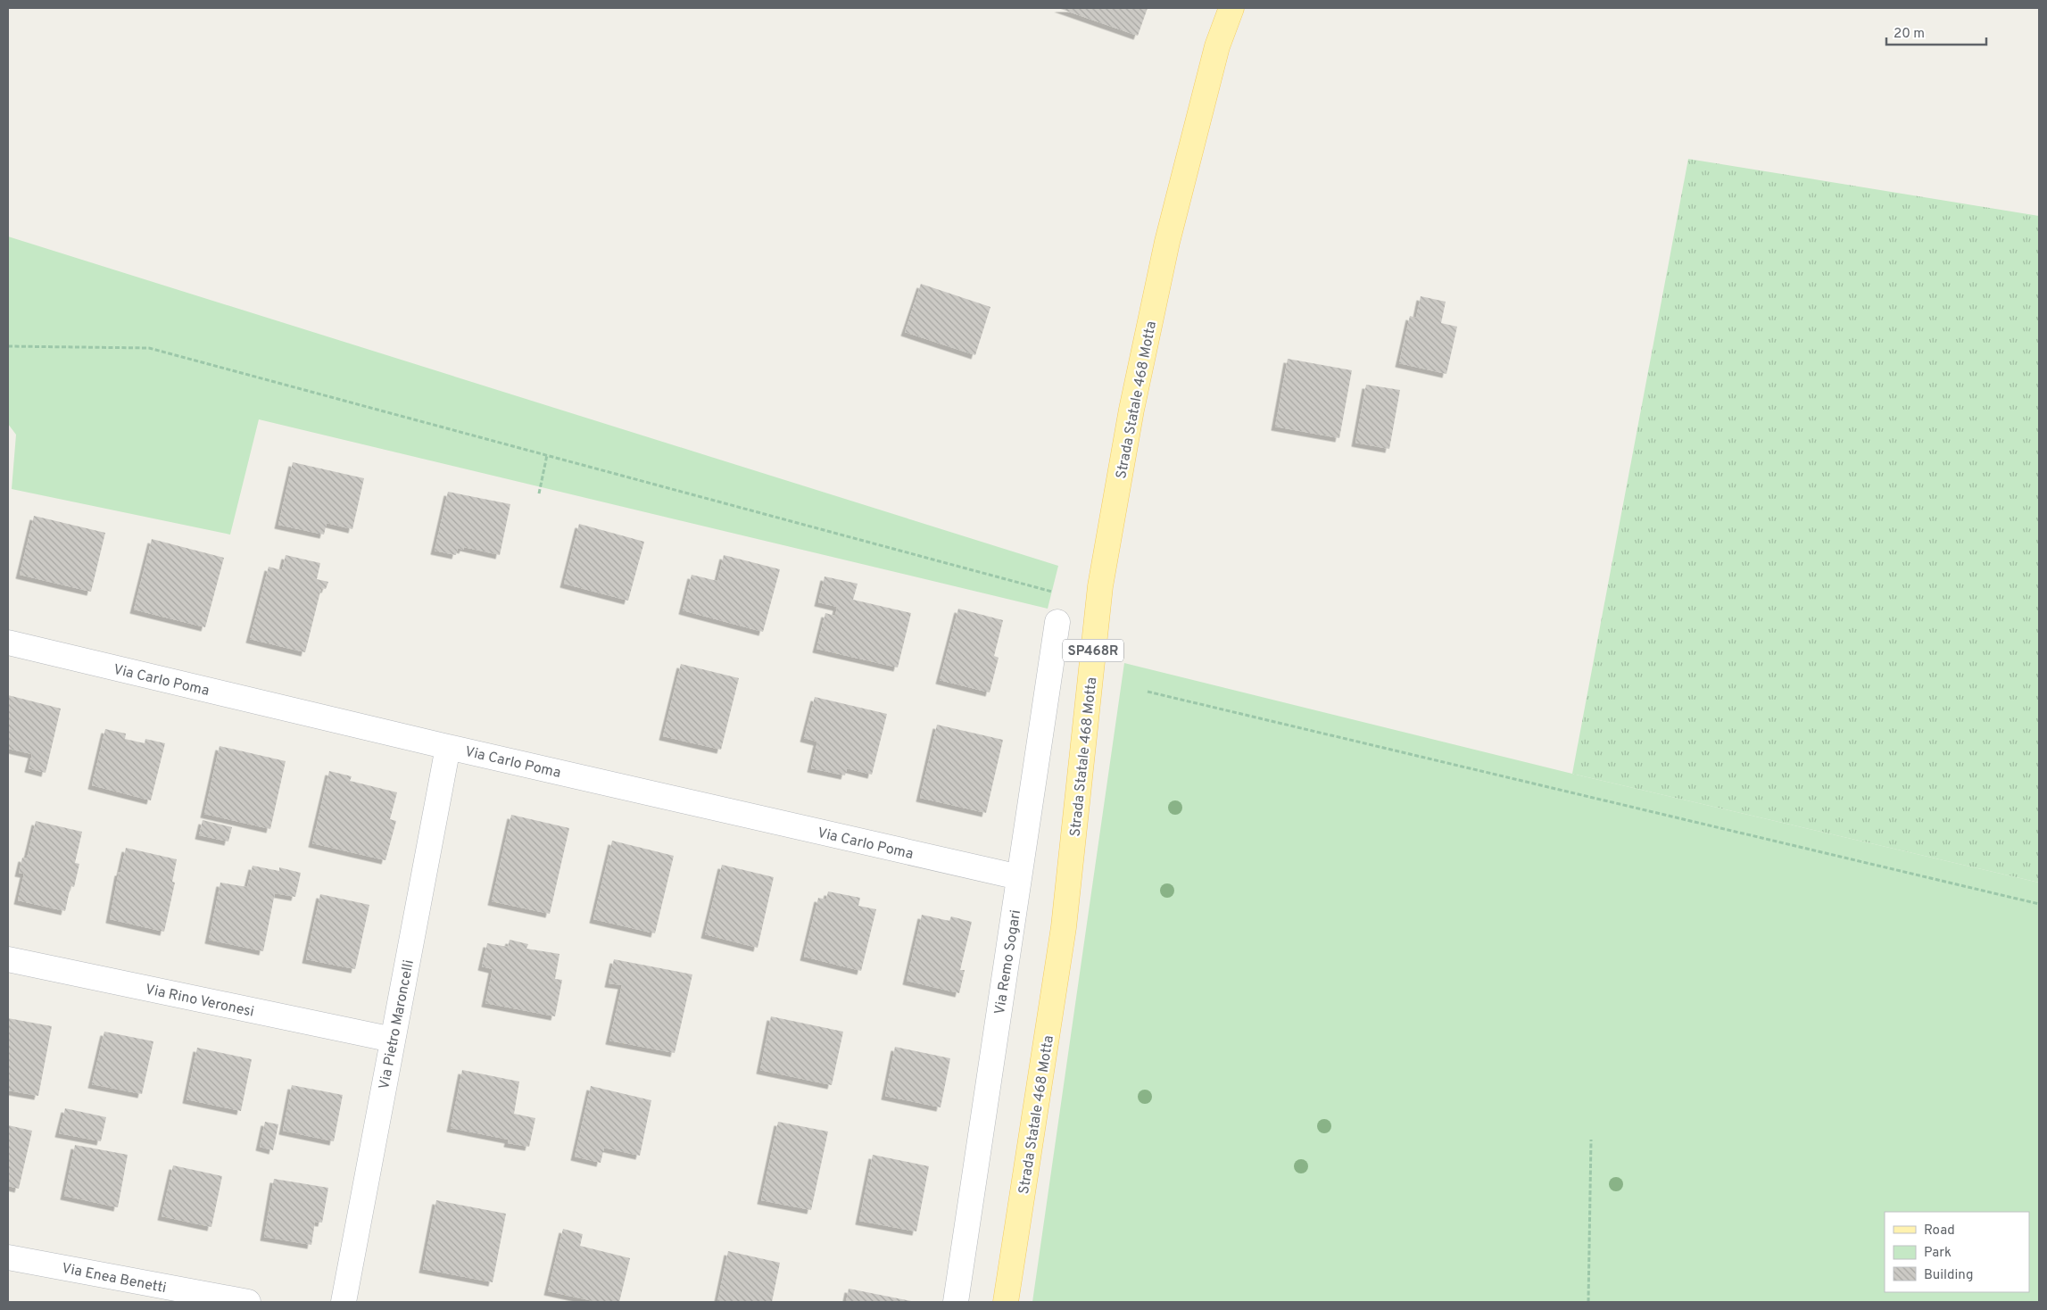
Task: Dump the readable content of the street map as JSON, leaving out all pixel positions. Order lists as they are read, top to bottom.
{
  "streets": {
    "main road": ["Strada Statale 468 Motta", "SP468R"],
    "street": [
      "Via Carlo Poma",
      "Via Remo Sogari",
      "Via Rino Veronesi",
      "Via Pietro Maroncelli",
      "Via Enea Benetti"
    ]
  },
  "crossings": [
    ["Via Carlo Poma", "Via Remo Sogari"],
    ["Via Carlo Poma", "Via Pietro Maroncelli"],
    ["Via Rino Veronesi", "Via Pietro Maroncelli"]
  ],
  "legend": ["Road", "Park", "Building"],
  "scale_bar": "20 m"
}
